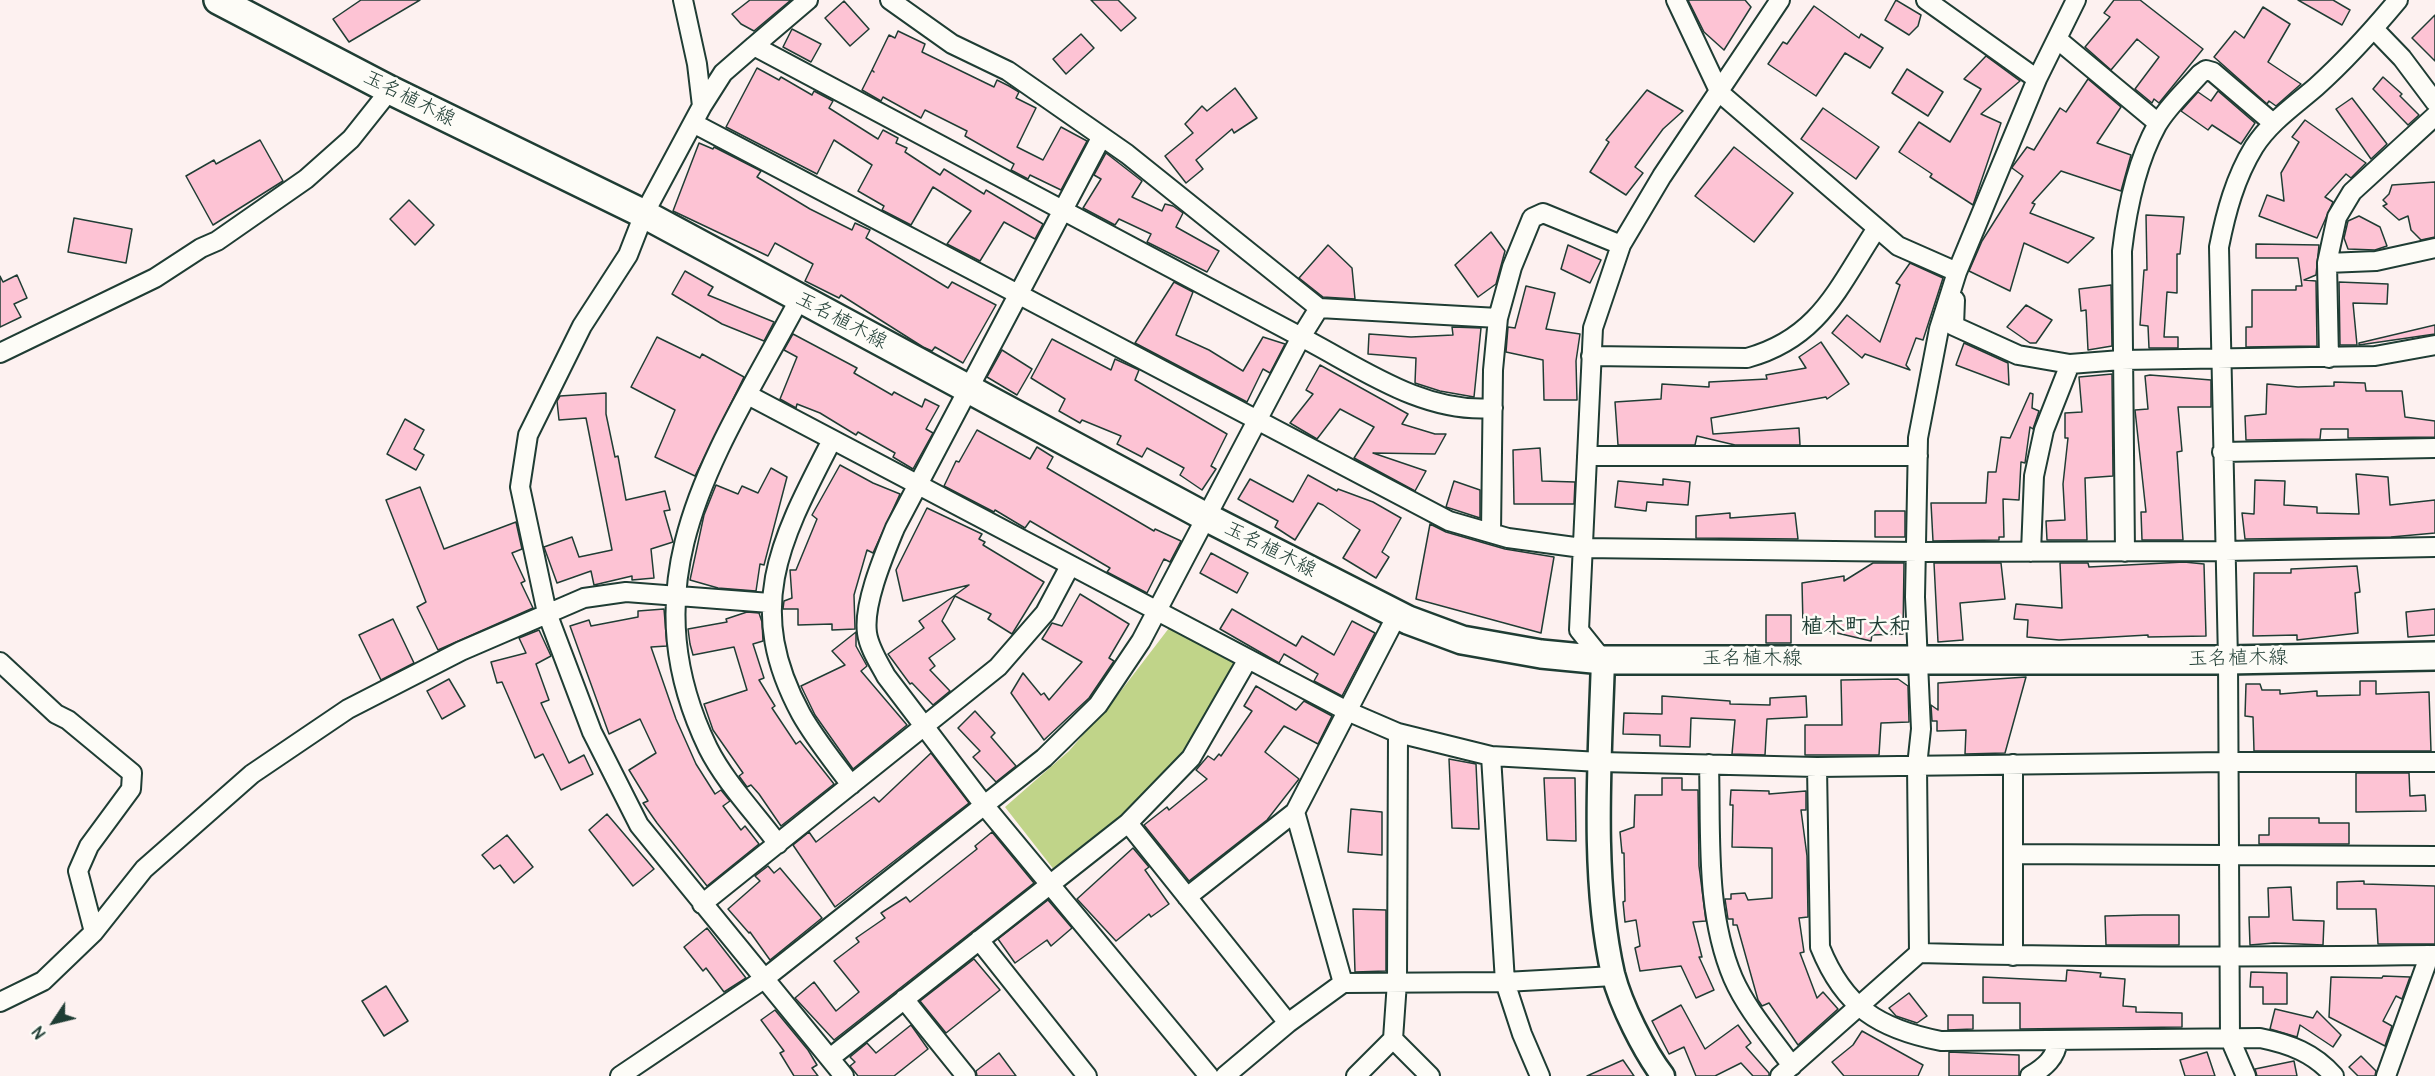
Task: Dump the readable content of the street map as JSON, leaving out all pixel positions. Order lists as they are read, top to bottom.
{
  "streets": {
    "main road": ["玉名植木線"]
  },
  "districts": ["植木町大和"],
  "north": "bottom left"
}
